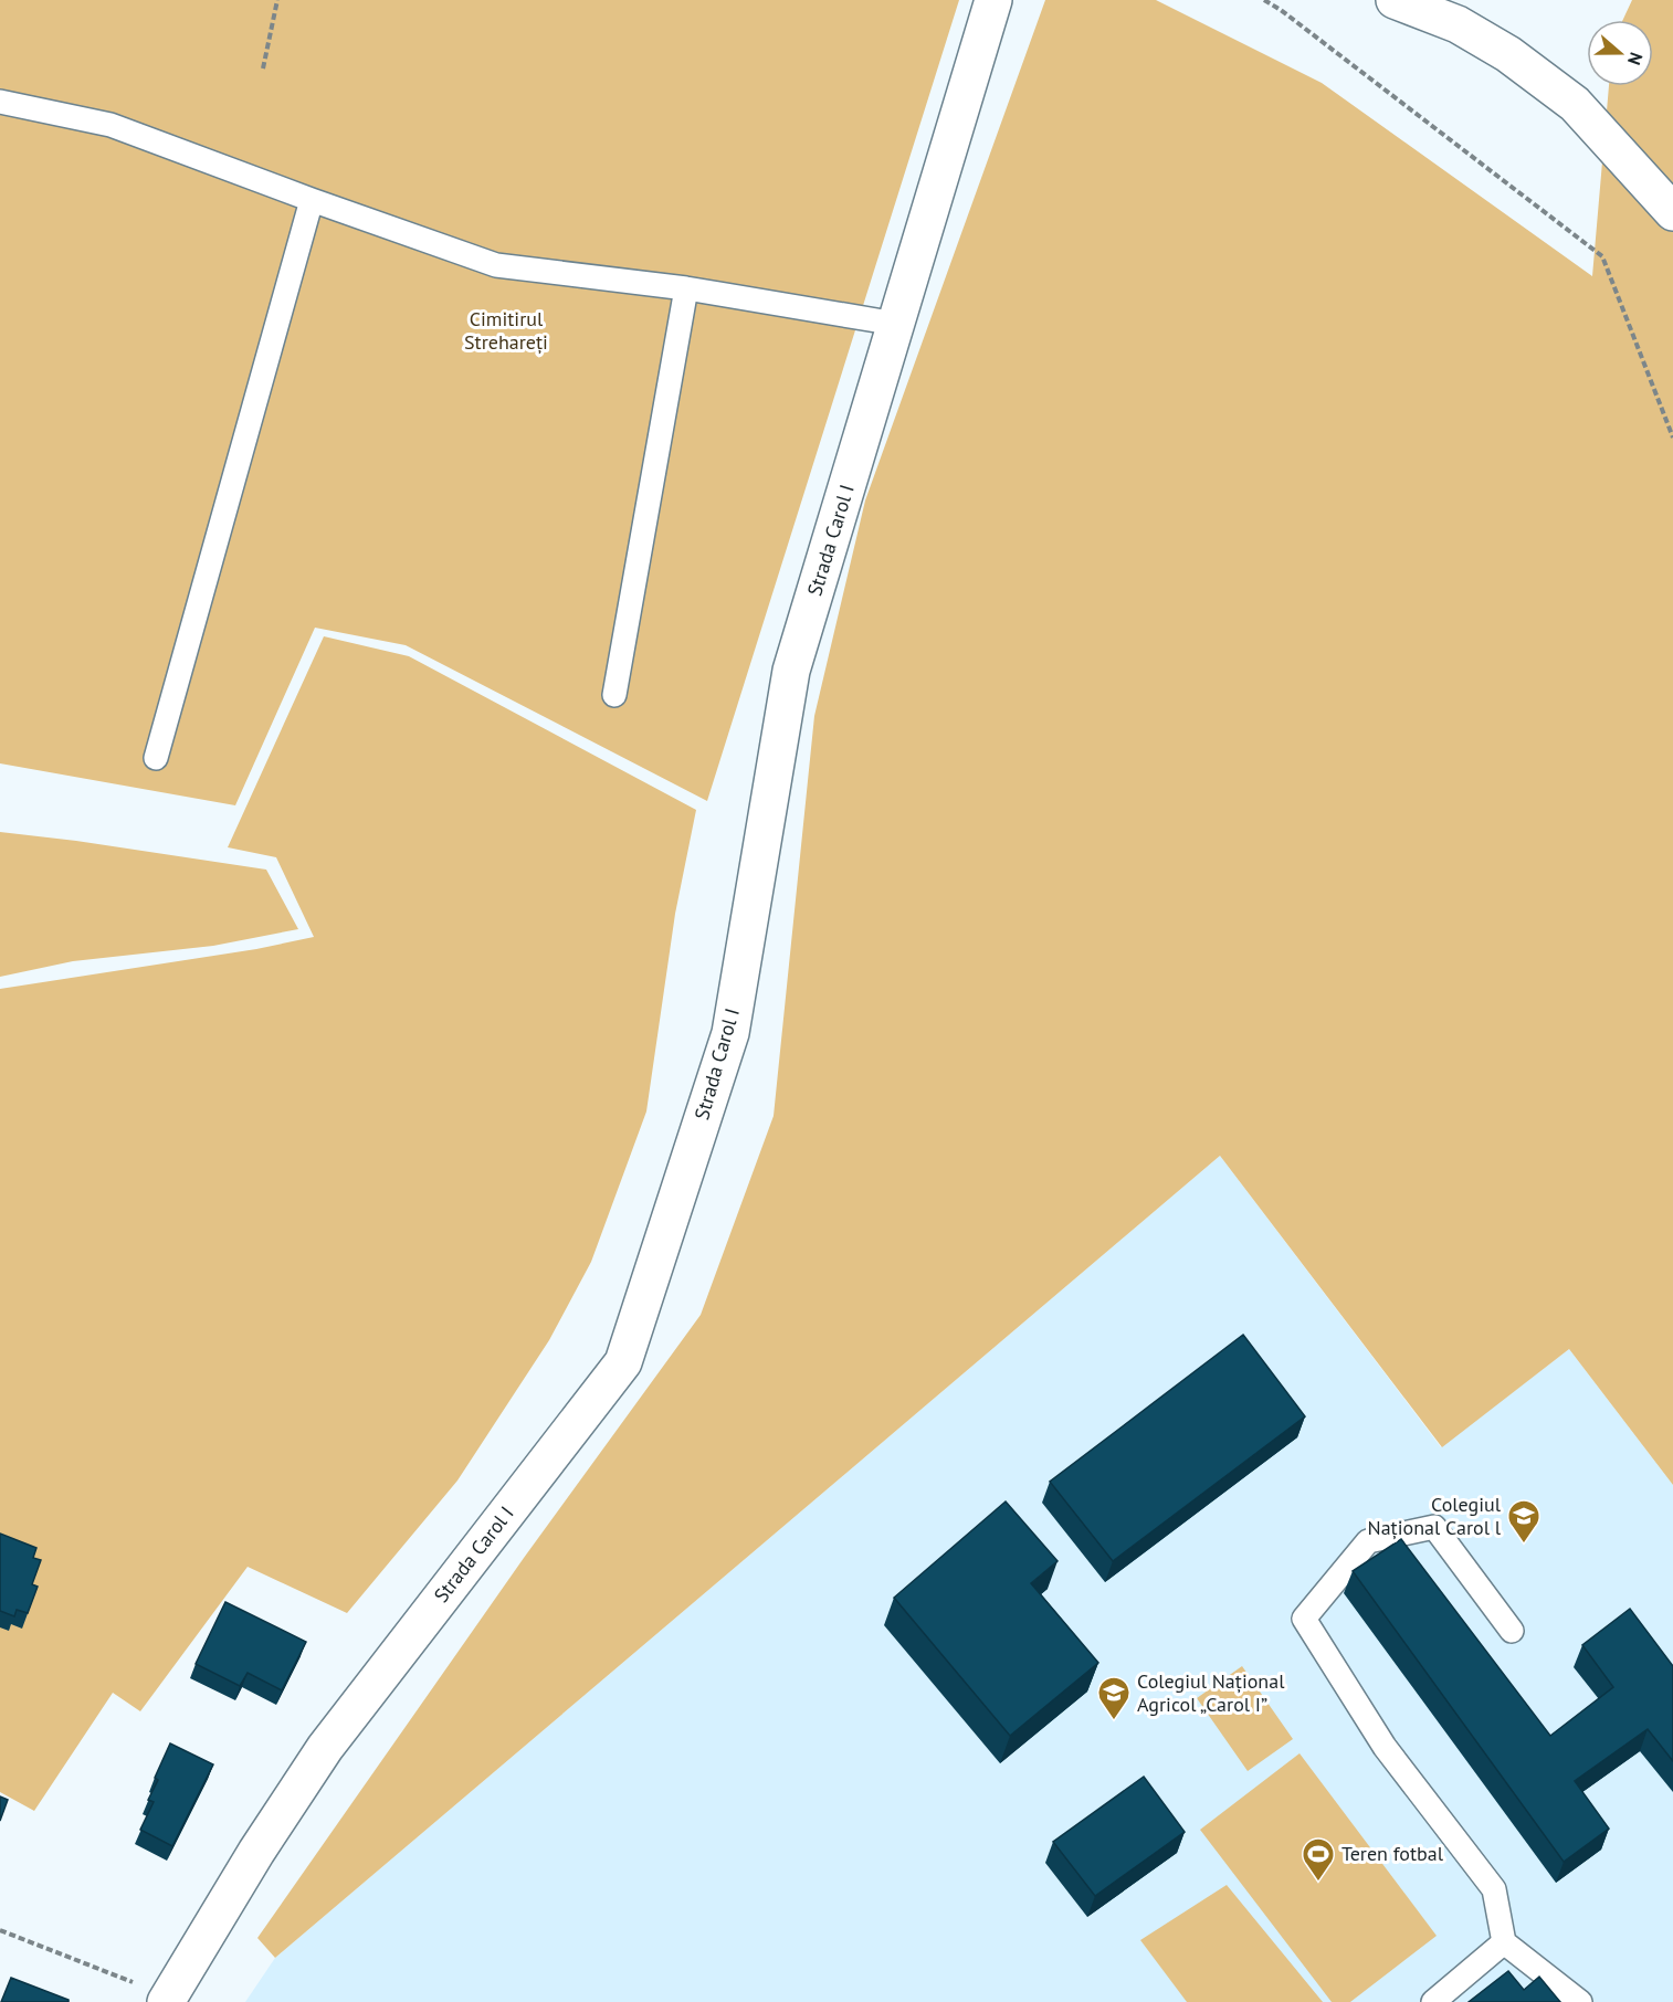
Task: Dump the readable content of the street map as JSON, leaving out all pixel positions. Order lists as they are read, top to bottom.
{
  "streets": {
    "street": ["Strada Carol I"]
  },
  "parks": ["Cimitirul Strehareți"],
  "places": {
    "school or university": ["Colegiul Național Carol l", "Colegiul Național Agricol „Carol I”"],
    "sports": ["Teren fotbal"]
  },
  "north": "right"
}
